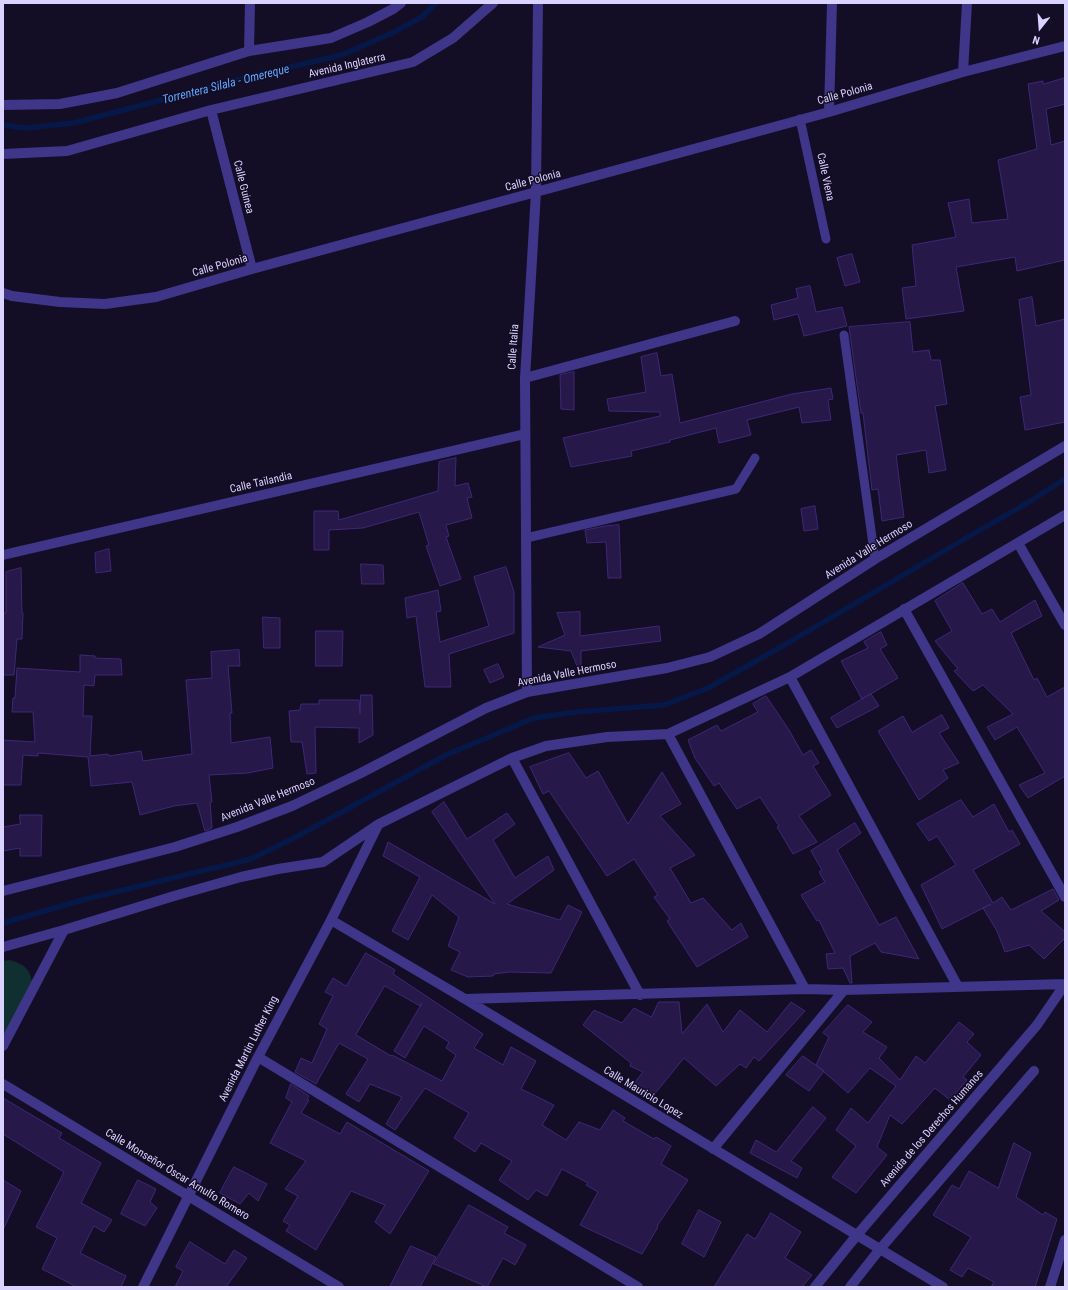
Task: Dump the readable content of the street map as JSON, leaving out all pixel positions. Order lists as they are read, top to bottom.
{
  "streets": {
    "street": [
      "Avenida Inglaterra",
      "Calle Polonia",
      "Calle Guinea",
      "Calle Italia",
      "Calle Tailandia",
      "Avenida Valle Hermoso",
      "Avenida Martin Luther King",
      "Calle Mauricio Lopez",
      "Avenida de los Derechos Humanos",
      "Calle Monseñor Óscar Arnulfo Romero"
    ],
    "lane": ["Calle Viena"]
  },
  "crossings": [
    ["Avenida Inglaterra", "Calle Guinea"],
    ["Calle Polonia", "Calle Viena"],
    ["Calle Polonia", "Calle Guinea"],
    ["Calle Polonia", "Calle Italia"],
    ["Calle Italia", "Calle Tailandia"],
    ["Calle Italia", "Avenida Valle Hermoso"],
    ["Avenida Martin Luther King", "Calle Mauricio Lopez"],
    ["Avenida Martin Luther King", "Calle Monseñor Óscar Arnulfo Romero"],
    ["Calle Mauricio Lopez", "Avenida de los Derechos Humanos"]
  ],
  "water": ["Torrentera Silala - Omereque"],
  "north": "bottom"
}
